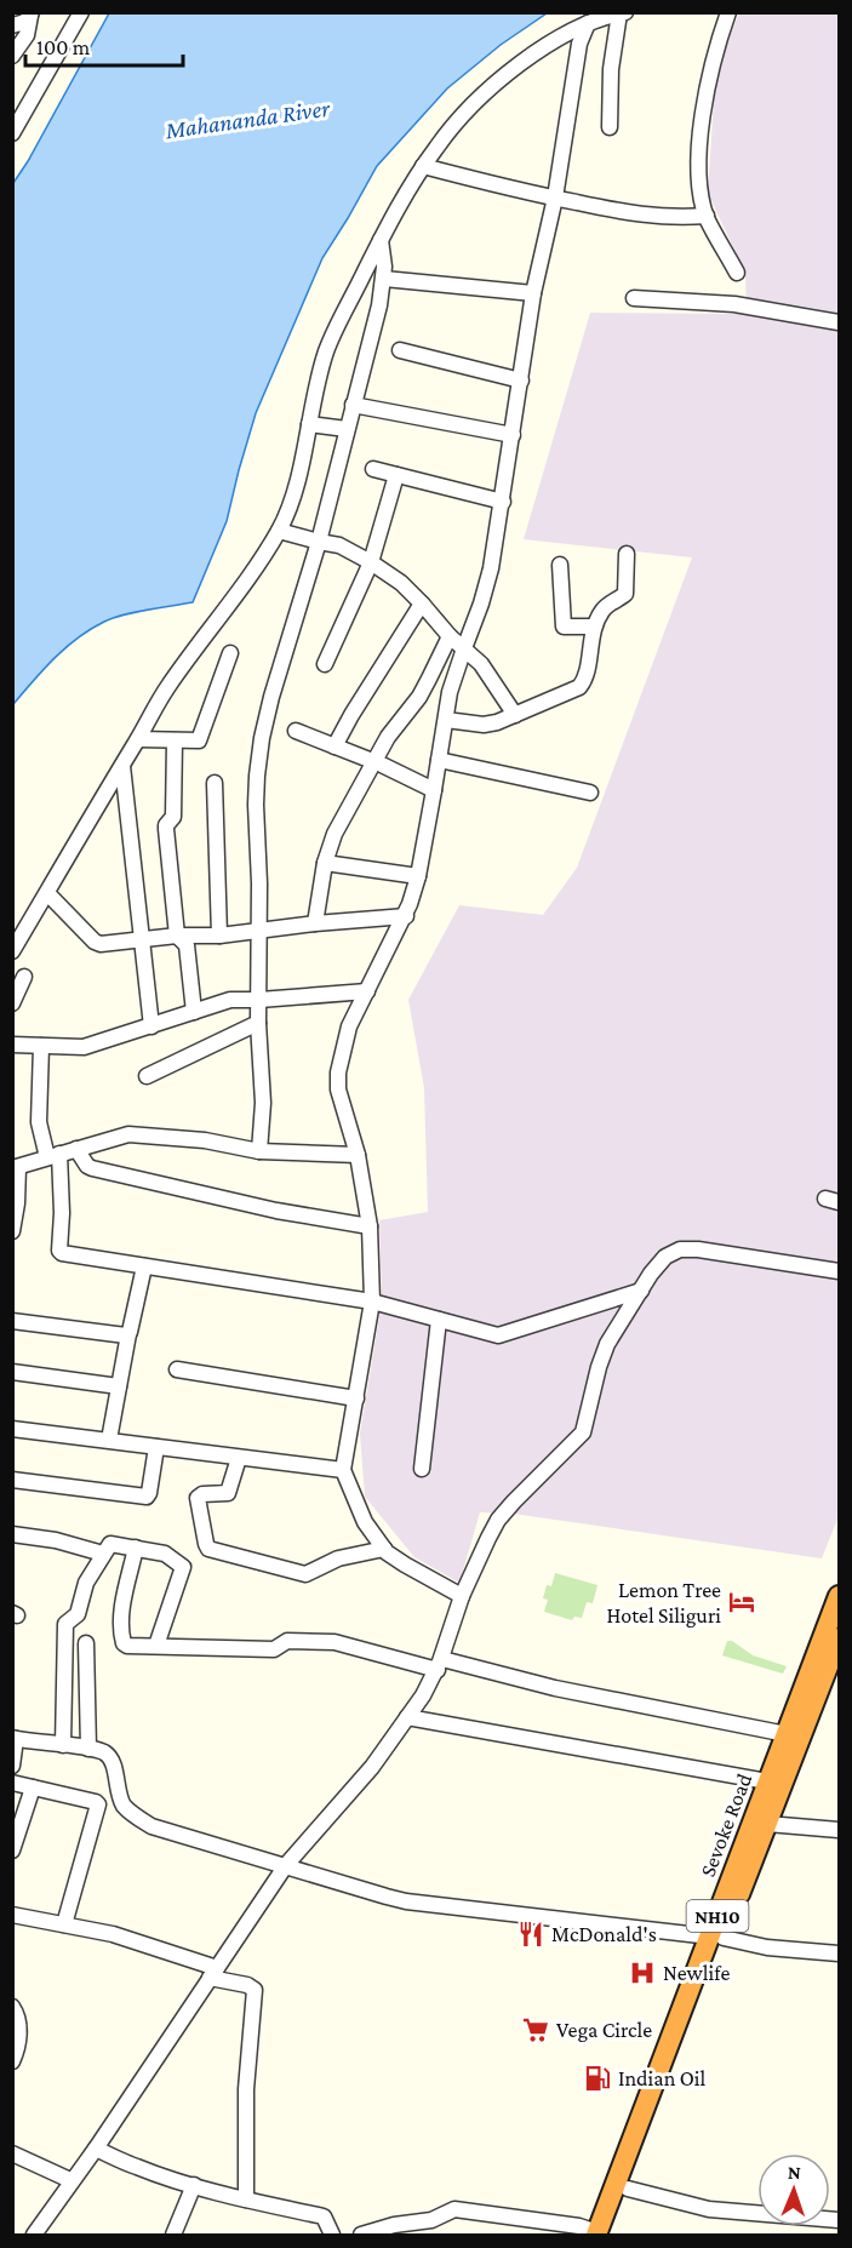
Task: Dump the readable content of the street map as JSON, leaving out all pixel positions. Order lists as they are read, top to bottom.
{
  "streets": {
    "highway": ["Sevoke Road", "NH10"]
  },
  "water": ["Mahananda River"],
  "places": {
    "hotel": ["Lemon Tree Hotel Siliguri"],
    "restaurant": ["McDonald's"],
    "hospital": ["Newlife"],
    "supermarket": ["Vega Circle"],
    "fuel station": ["Indian Oil"]
  },
  "scale_bar": "100 m",
  "north": "top"
}
